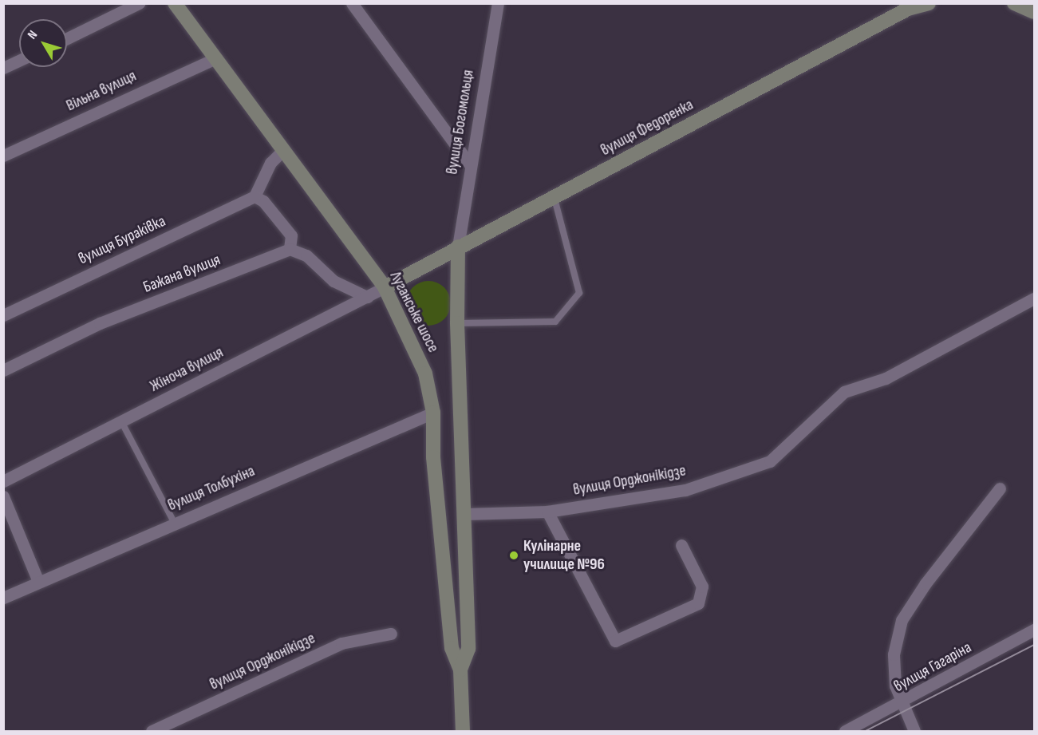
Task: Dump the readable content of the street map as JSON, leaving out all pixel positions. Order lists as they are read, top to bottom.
{
  "streets": {
    "main road": ["вулиця Федоренка", "Луганське шосе"],
    "street": [
      "Вільна вулиця",
      "вулиця Богомольця",
      "вулиця Бураківка",
      "Бажана вулиця",
      "Жіноча вулиця",
      "вулиця Орджонікідзе",
      "вулиця Толбухіна",
      "вулиця Гагаріна"
    ]
  },
  "crossings": [
    ["Вільна вулиця", "Луганське шосе"],
    ["вулиця Богомольця", "вулиця Федоренка"],
    ["вулиця Богомольця", "Луганське шосе"],
    ["вулиця Федоренка", "Луганське шосе"],
    ["вулиця Федоренка", "Жіноча вулиця"],
    ["Луганське шосе", "Жіноча вулиця"],
    ["Луганське шосе", "вулиця Орджонікідзе"],
    ["Луганське шосе", "вулиця Толбухіна"]
  ],
  "places": ["Кулінарне училище №96"],
  "north": "top left"
}
